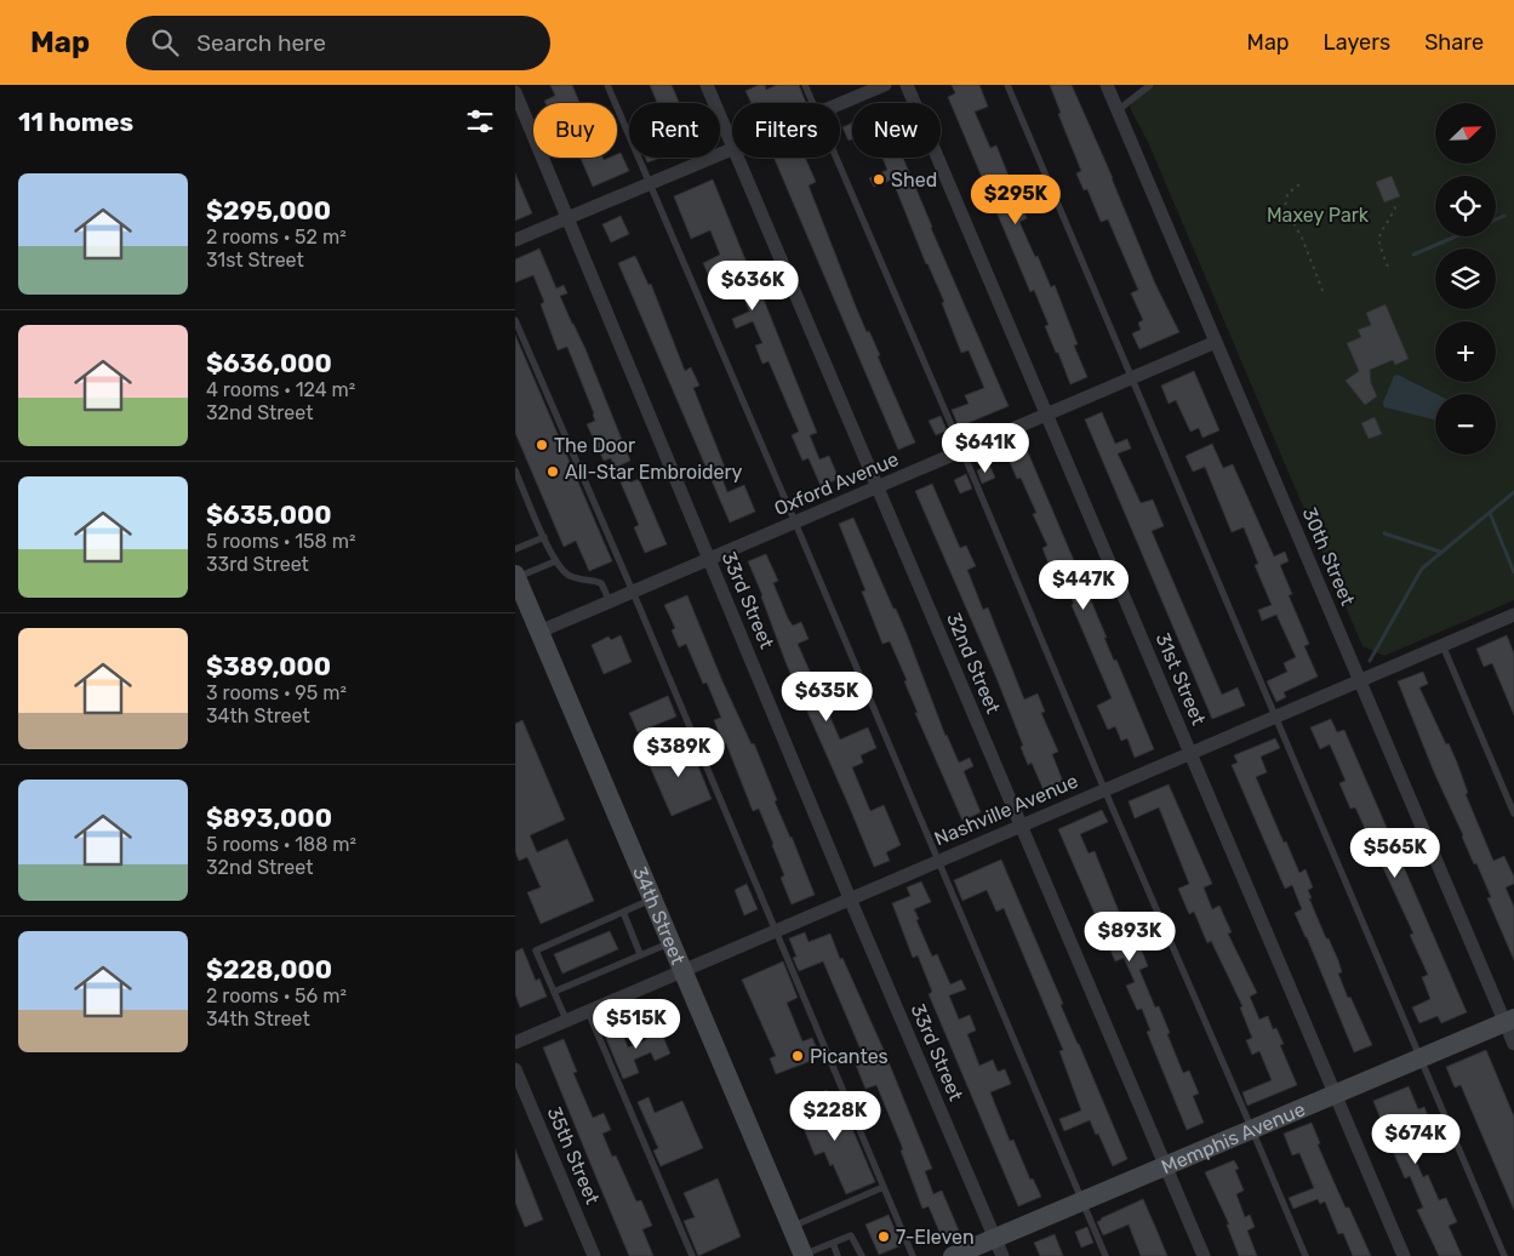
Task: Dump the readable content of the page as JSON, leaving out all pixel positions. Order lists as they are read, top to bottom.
{
  "streets": {
    "main road": ["34th Street", "Memphis Avenue"],
    "street": [
      "Oxford Avenue",
      "30th Street",
      "33rd Street",
      "32nd Street",
      "31st Street",
      "Nashville Avenue",
      "35th Street"
    ]
  },
  "crossings": [
    ["Oxford Avenue", "30th Street"],
    ["Oxford Avenue", "33rd Street"],
    ["Oxford Avenue", "32nd Street"],
    ["Oxford Avenue", "31st Street"],
    ["Oxford Avenue", "34th Street"],
    ["30th Street", "Nashville Avenue"],
    ["30th Street", "Memphis Avenue"],
    ["33rd Street", "Nashville Avenue"],
    ["33rd Street", "Memphis Avenue"],
    ["32nd Street", "Nashville Avenue"],
    ["32nd Street", "Memphis Avenue"],
    ["31st Street", "Nashville Avenue"],
    ["31st Street", "Memphis Avenue"],
    ["Nashville Avenue", "34th Street"]
  ],
  "parks": ["Maxey Park"],
  "places": [
    "Shed",
    "The Door",
    "All-Star Embroidery",
    "Picantes",
    "7-Eleven"
  ],
  "north": "top right",
  "page": {
    "header": "Map",
    "search": "Search here",
    "nav": ["Map", "Layers", "Share"],
    "heading": "11 homes",
    "map_buttons": ["+", "−"],
    "chip": [
      "Buy",
      "Rent",
      "Filters",
      "New"
    ],
    "list": [
      {
        "name": "$295,000",
        "note": "2 rooms · 52 m² · 31st Street"
      },
      {
        "name": "$636,000",
        "note": "4 rooms · 124 m² · 32nd Street"
      },
      {
        "name": "$635,000",
        "note": "5 rooms · 158 m² · 33rd Street"
      },
      {
        "name": "$389,000",
        "note": "3 rooms · 95 m² · 34th Street"
      },
      {
        "name": "$893,000",
        "note": "5 rooms · 188 m² · 32nd Street"
      },
      {
        "name": "$228,000",
        "note": "2 rooms · 56 m² · 34th Street"
      }
    ],
    "price": [
      "$295K",
      "$636K",
      "$641K",
      "$447K",
      "$635K",
      "$389K",
      "$565K",
      "$893K",
      "$515K",
      "$228K",
      "$674K"
    ]
  }
}
